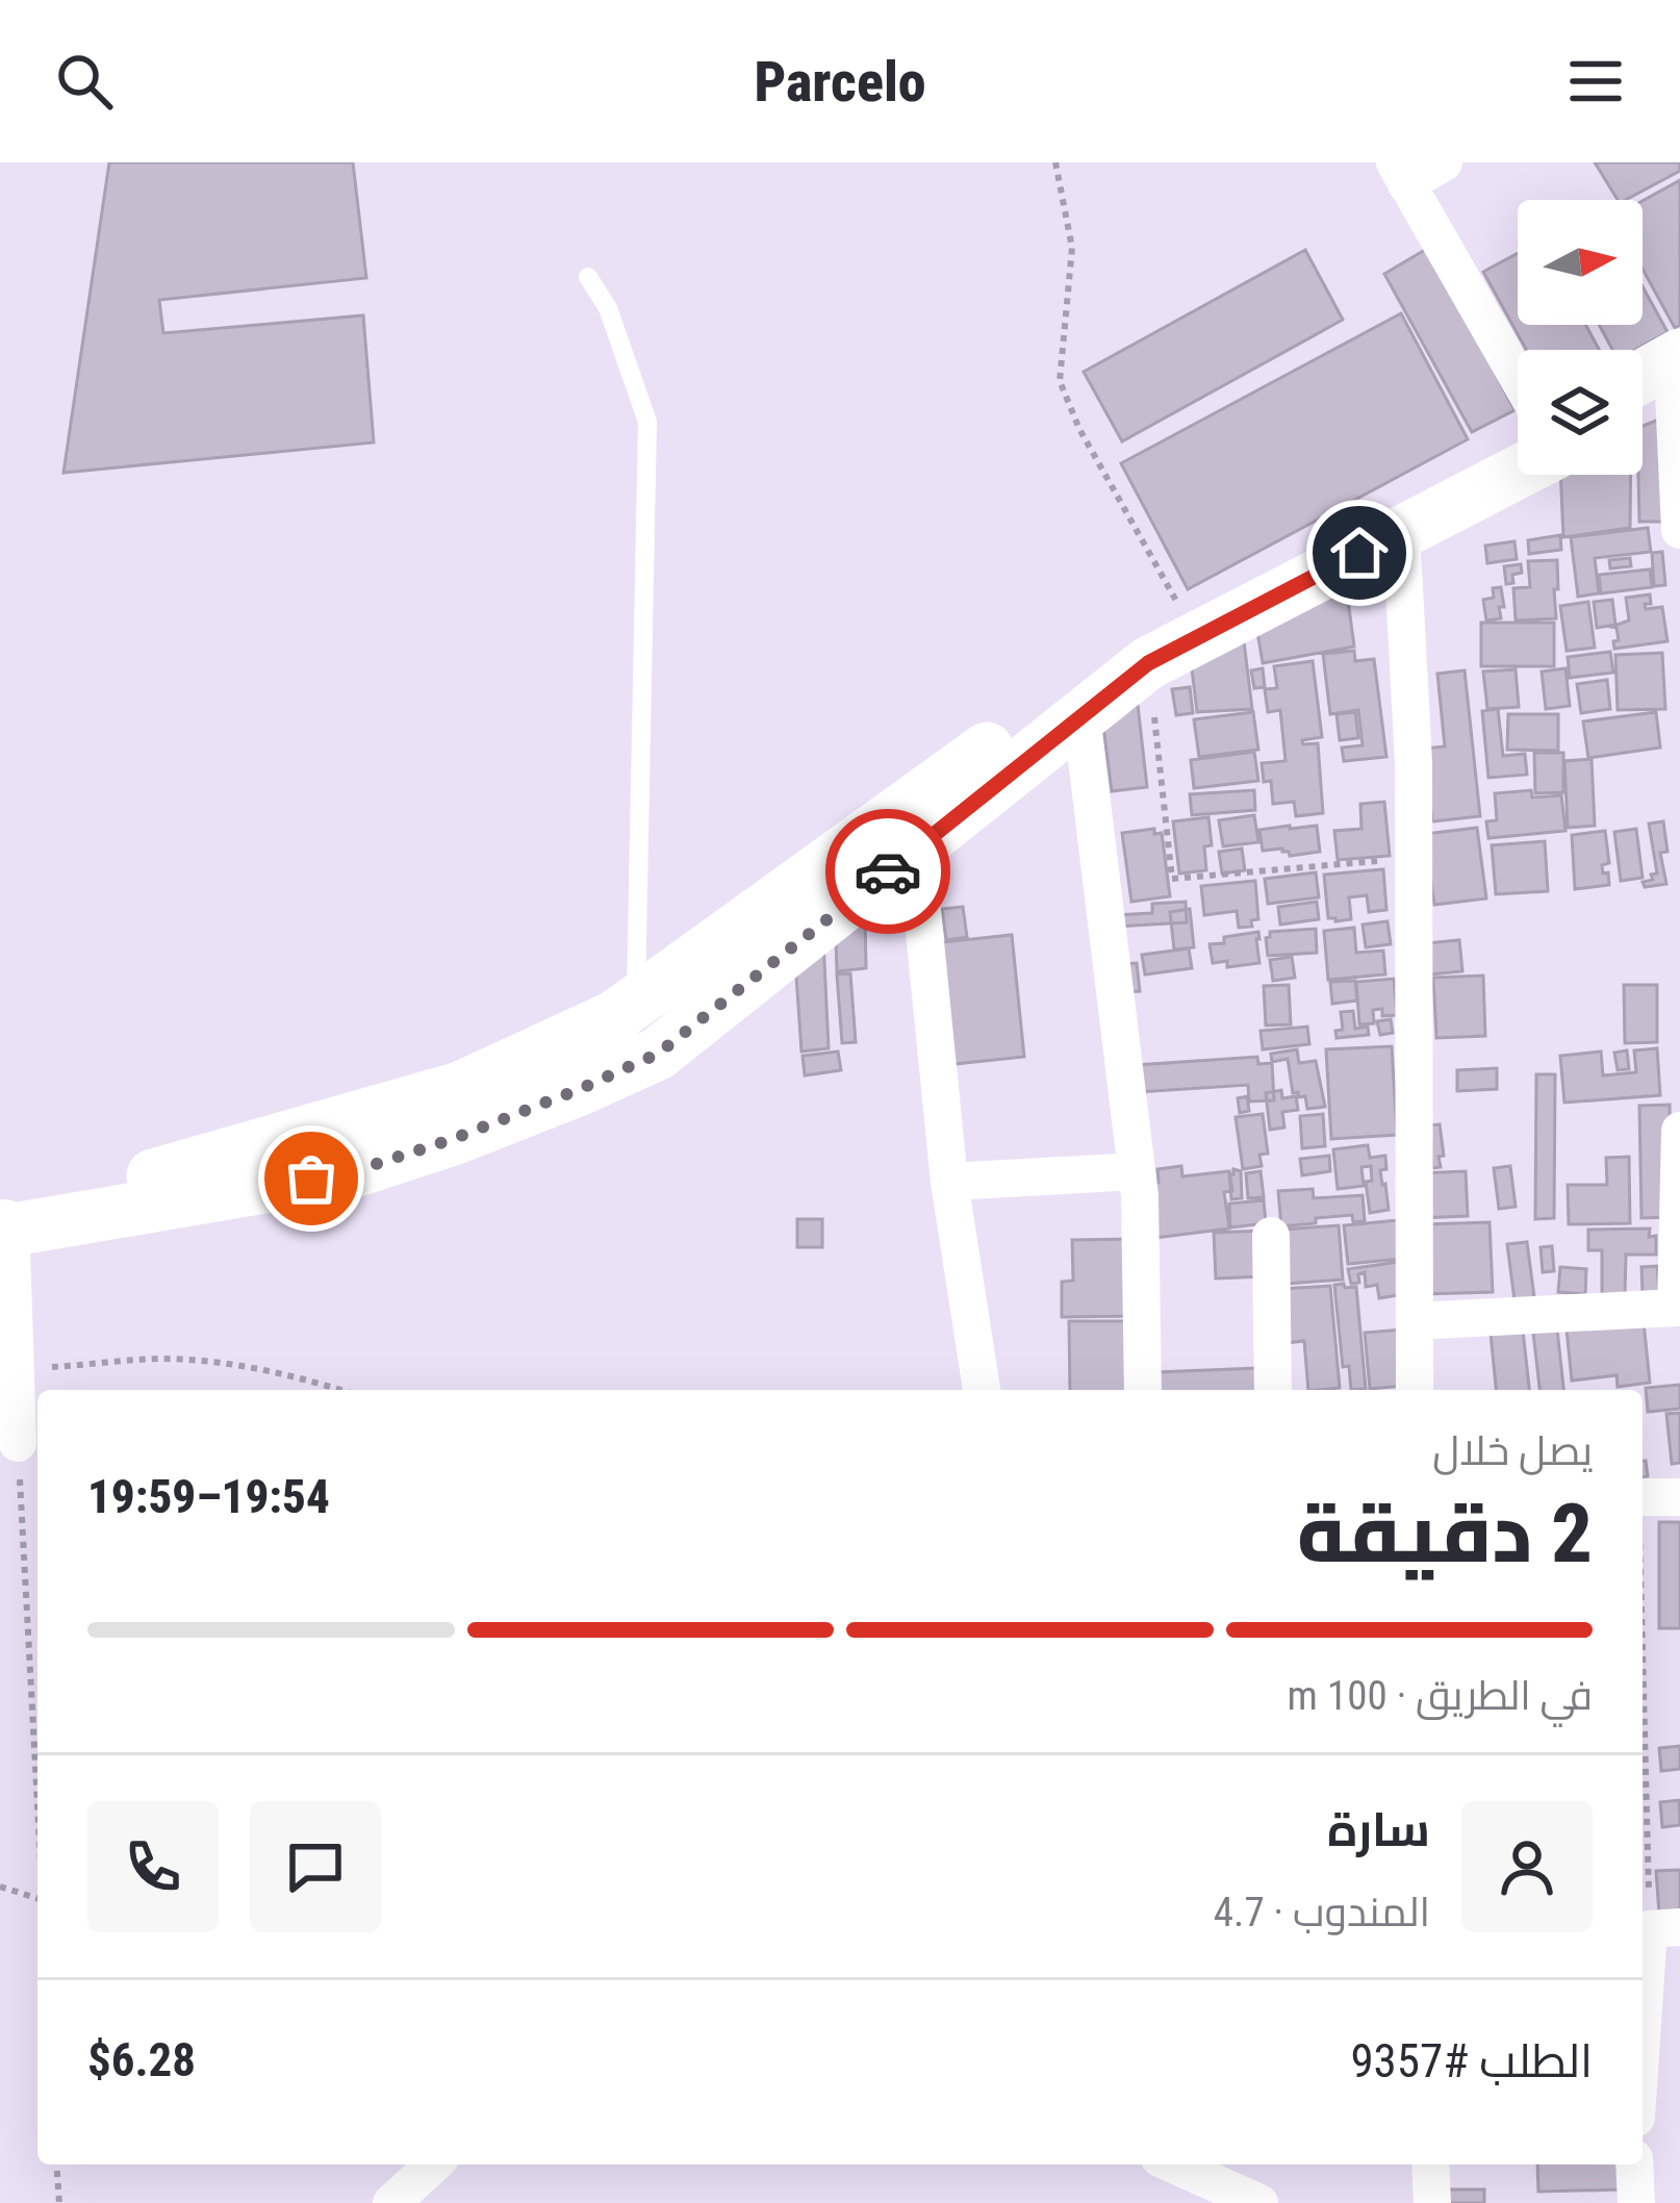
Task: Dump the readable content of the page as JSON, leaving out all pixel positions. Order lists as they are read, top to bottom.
{
  "north": "right",
  "page": {
    "header": "Parcelo",
    "heading": ["2 دقيقة", "يصل خلال", "19:54–19:59"],
    "panel": [
      "سارة",
      "المندوب · 4.7",
      "الطلب #9357",
      "$6.28"
    ],
    "bar": "في الطريق · 100 m"
  }
}
